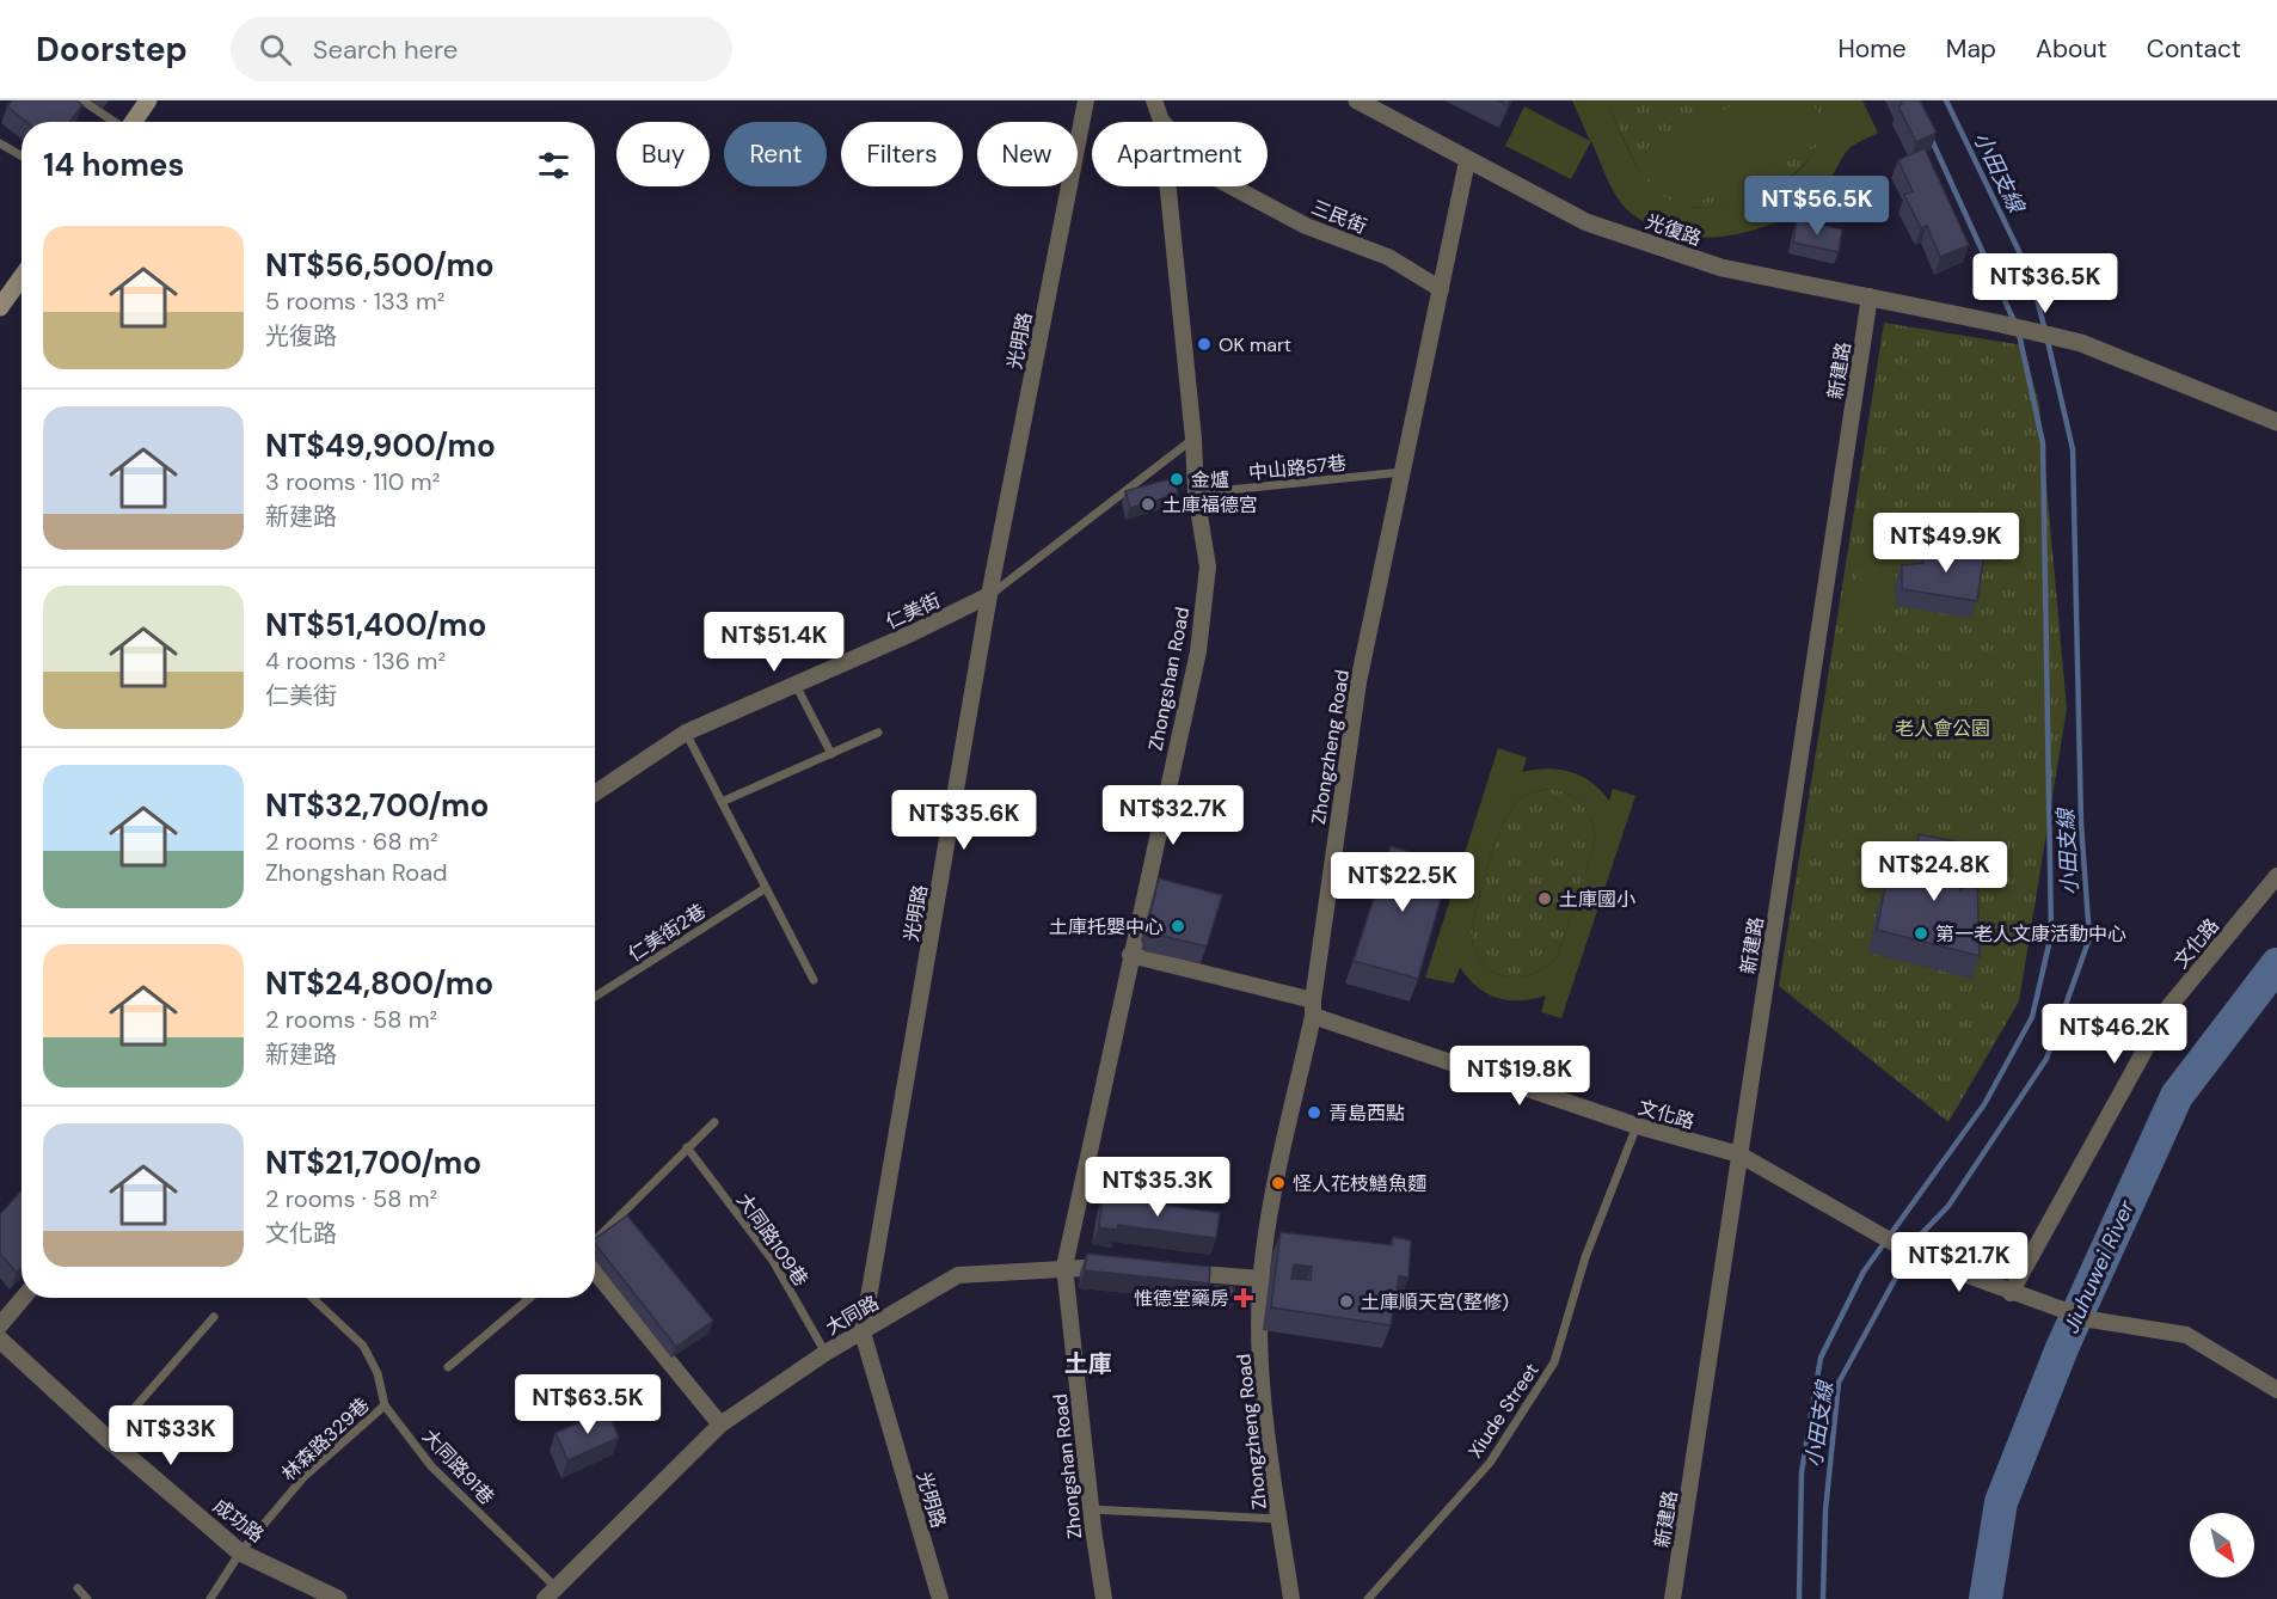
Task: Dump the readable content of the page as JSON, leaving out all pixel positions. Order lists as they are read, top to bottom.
{
  "streets": {
    "street": [
      "三民街",
      "光復路",
      "光明路",
      "新建路",
      "仁美街",
      "Zhongshan Road",
      "Zhongzheng Road",
      "文化路",
      "大同路",
      "成功路"
    ],
    "lane": [
      "中山路57巷",
      "仁美街2巷",
      "大同路109巷",
      "Xiude Street",
      "林森路329巷",
      "大同路91巷"
    ]
  },
  "crossings": [
    ["三民街", "Zhongshan Road"],
    ["三民街", "Zhongzheng Road"],
    ["光復路", "新建路"],
    ["光復路", "Zhongzheng Road"],
    ["光明路", "仁美街"],
    ["光明路", "大同路"],
    ["新建路", "文化路"],
    ["中山路57巷", "Zhongshan Road"],
    ["中山路57巷", "Zhongzheng Road"],
    ["仁美街", "Zhongshan Road"],
    ["Zhongshan Road", "文化路"],
    ["Zhongshan Road", "大同路"],
    ["Zhongzheng Road", "文化路"],
    ["文化路", "Xiude Street"],
    ["大同路109巷", "大同路"],
    ["大同路", "大同路91巷"],
    ["林森路329巷", "大同路91巷"],
    ["林森路329巷", "成功路"]
  ],
  "districts": ["土庫"],
  "water": ["小田支線", "Jiuhuwei River"],
  "parks": ["老人會公園"],
  "places": {
    "other": [
      "OK mart",
      "金爐",
      "土庫福德宮",
      "土庫國小",
      "土庫托嬰中心",
      "第一老人文康活動中心",
      "青島西點",
      "怪人花枝鱔魚麵",
      "土庫順天宮(整修)"
    ],
    "health": ["惟德堂藥房"]
  },
  "north": "bottom right",
  "page": {
    "header": "Doorstep",
    "search": "Search here",
    "nav": [
      "Home",
      "Map",
      "About",
      "Contact"
    ],
    "chip": [
      "Buy",
      "Rent",
      "Filters",
      "New",
      "Apartment"
    ],
    "heading": "14 homes",
    "price": [
      "NT$56.5K",
      "NT$36.5K",
      "NT$49.9K",
      "NT$51.4K",
      "NT$32.7K",
      "NT$35.6K",
      "NT$24.8K",
      "NT$22.5K",
      "NT$46.2K",
      "NT$19.8K",
      "NT$35.3K",
      "NT$21.7K",
      "NT$63.5K",
      "NT$33K"
    ],
    "list": [
      {
        "name": "NT$56,500/mo",
        "note": "5 rooms · 133 m² · 光復路"
      },
      {
        "name": "NT$49,900/mo",
        "note": "3 rooms · 110 m² · 新建路"
      },
      {
        "name": "NT$51,400/mo",
        "note": "4 rooms · 136 m² · 仁美街"
      },
      {
        "name": "NT$32,700/mo",
        "note": "2 rooms · 68 m² · Zhongshan Road"
      },
      {
        "name": "NT$24,800/mo",
        "note": "2 rooms · 58 m² · 新建路"
      },
      {
        "name": "NT$21,700/mo",
        "note": "2 rooms · 58 m² · 文化路"
      }
    ]
  }
}
